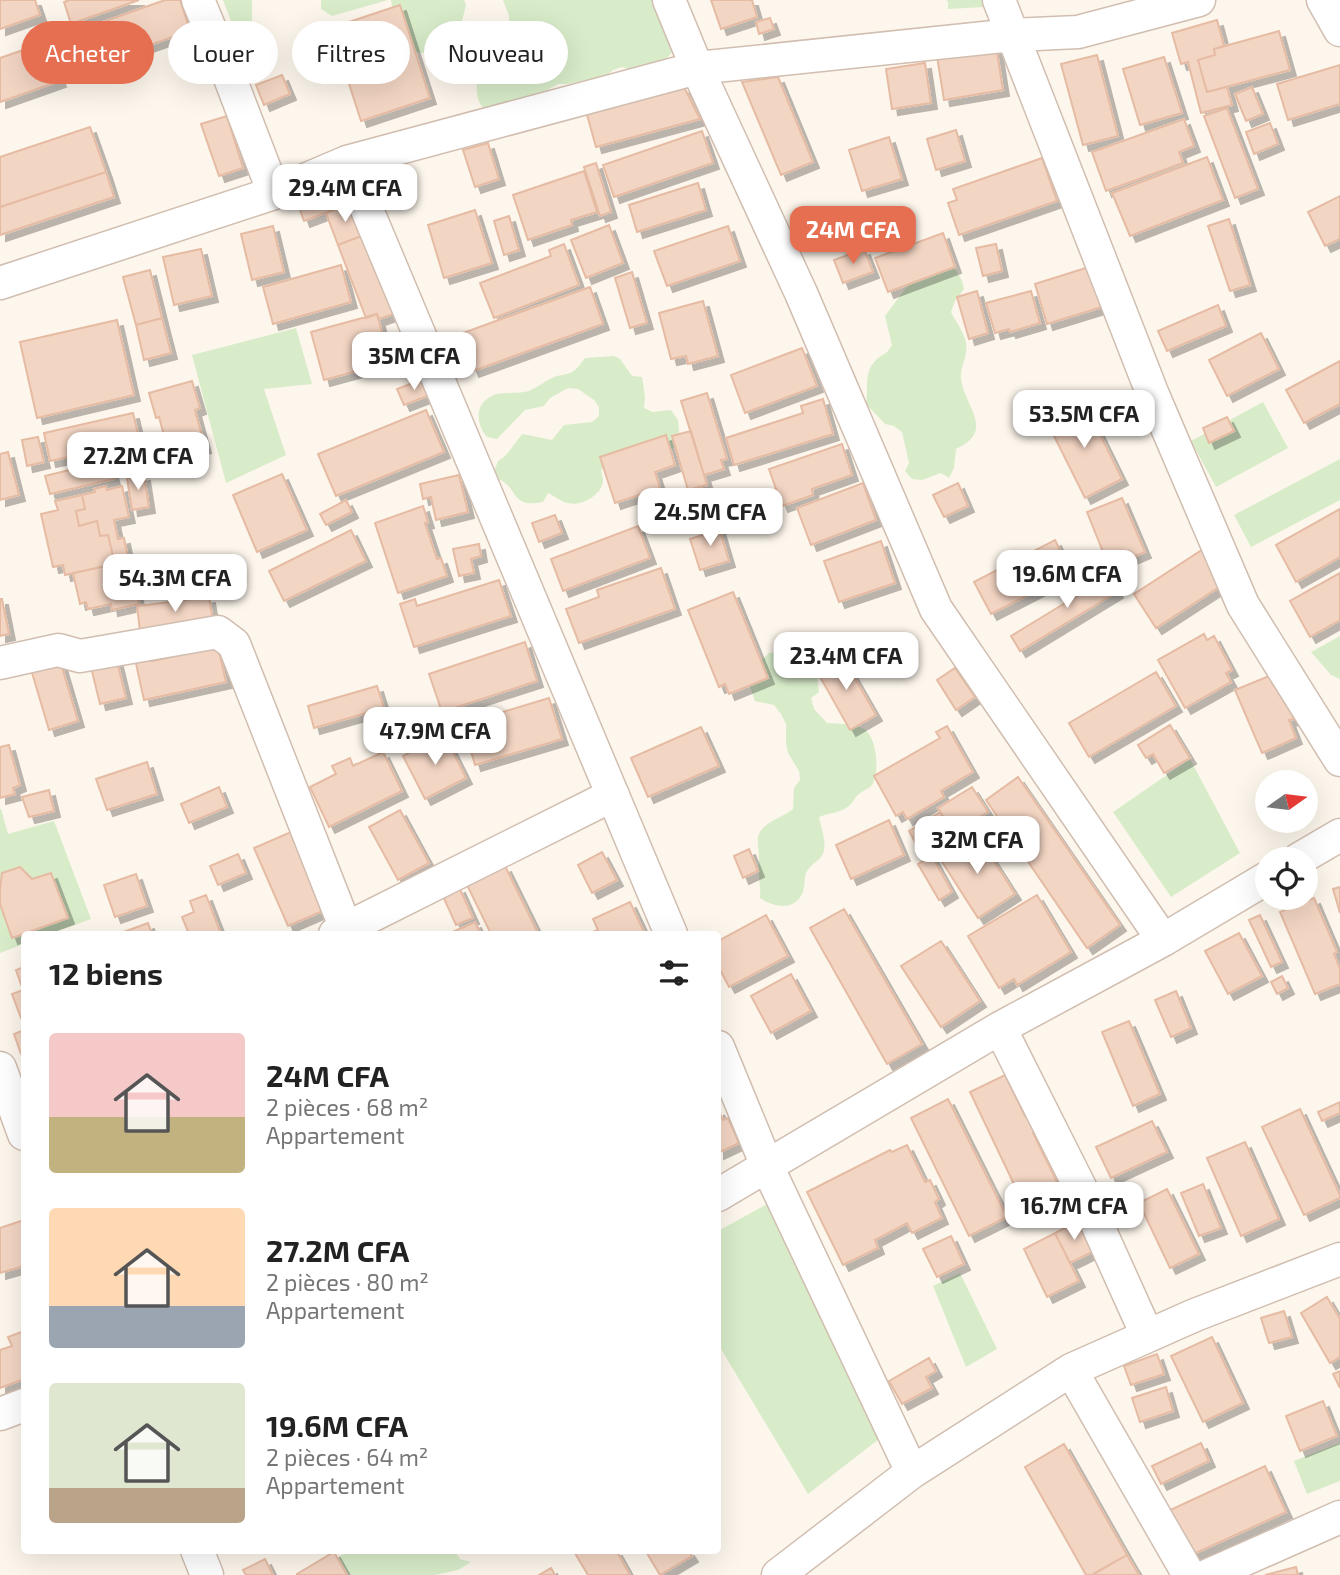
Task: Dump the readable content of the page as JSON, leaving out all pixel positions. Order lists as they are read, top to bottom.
{
  "north": "right",
  "page": {
    "chip": [
      "Acheter",
      "Louer",
      "Filtres",
      "Nouveau"
    ],
    "price": [
      "29.4M CFA",
      "24M CFA",
      "35M CFA",
      "53.5M CFA",
      "27.2M CFA",
      "24.5M CFA",
      "19.6M CFA",
      "54.3M CFA",
      "23.4M CFA",
      "47.9M CFA",
      "32M CFA",
      "16.7M CFA"
    ],
    "heading": "12 biens",
    "list": [
      {
        "name": "24M CFA",
        "note": "2 pièces · 68 m² · Appartement"
      },
      {
        "name": "27.2M CFA",
        "note": "2 pièces · 80 m² · Appartement"
      },
      {
        "name": "19.6M CFA",
        "note": "2 pièces · 64 m² · Appartement"
      }
    ]
  }
}
